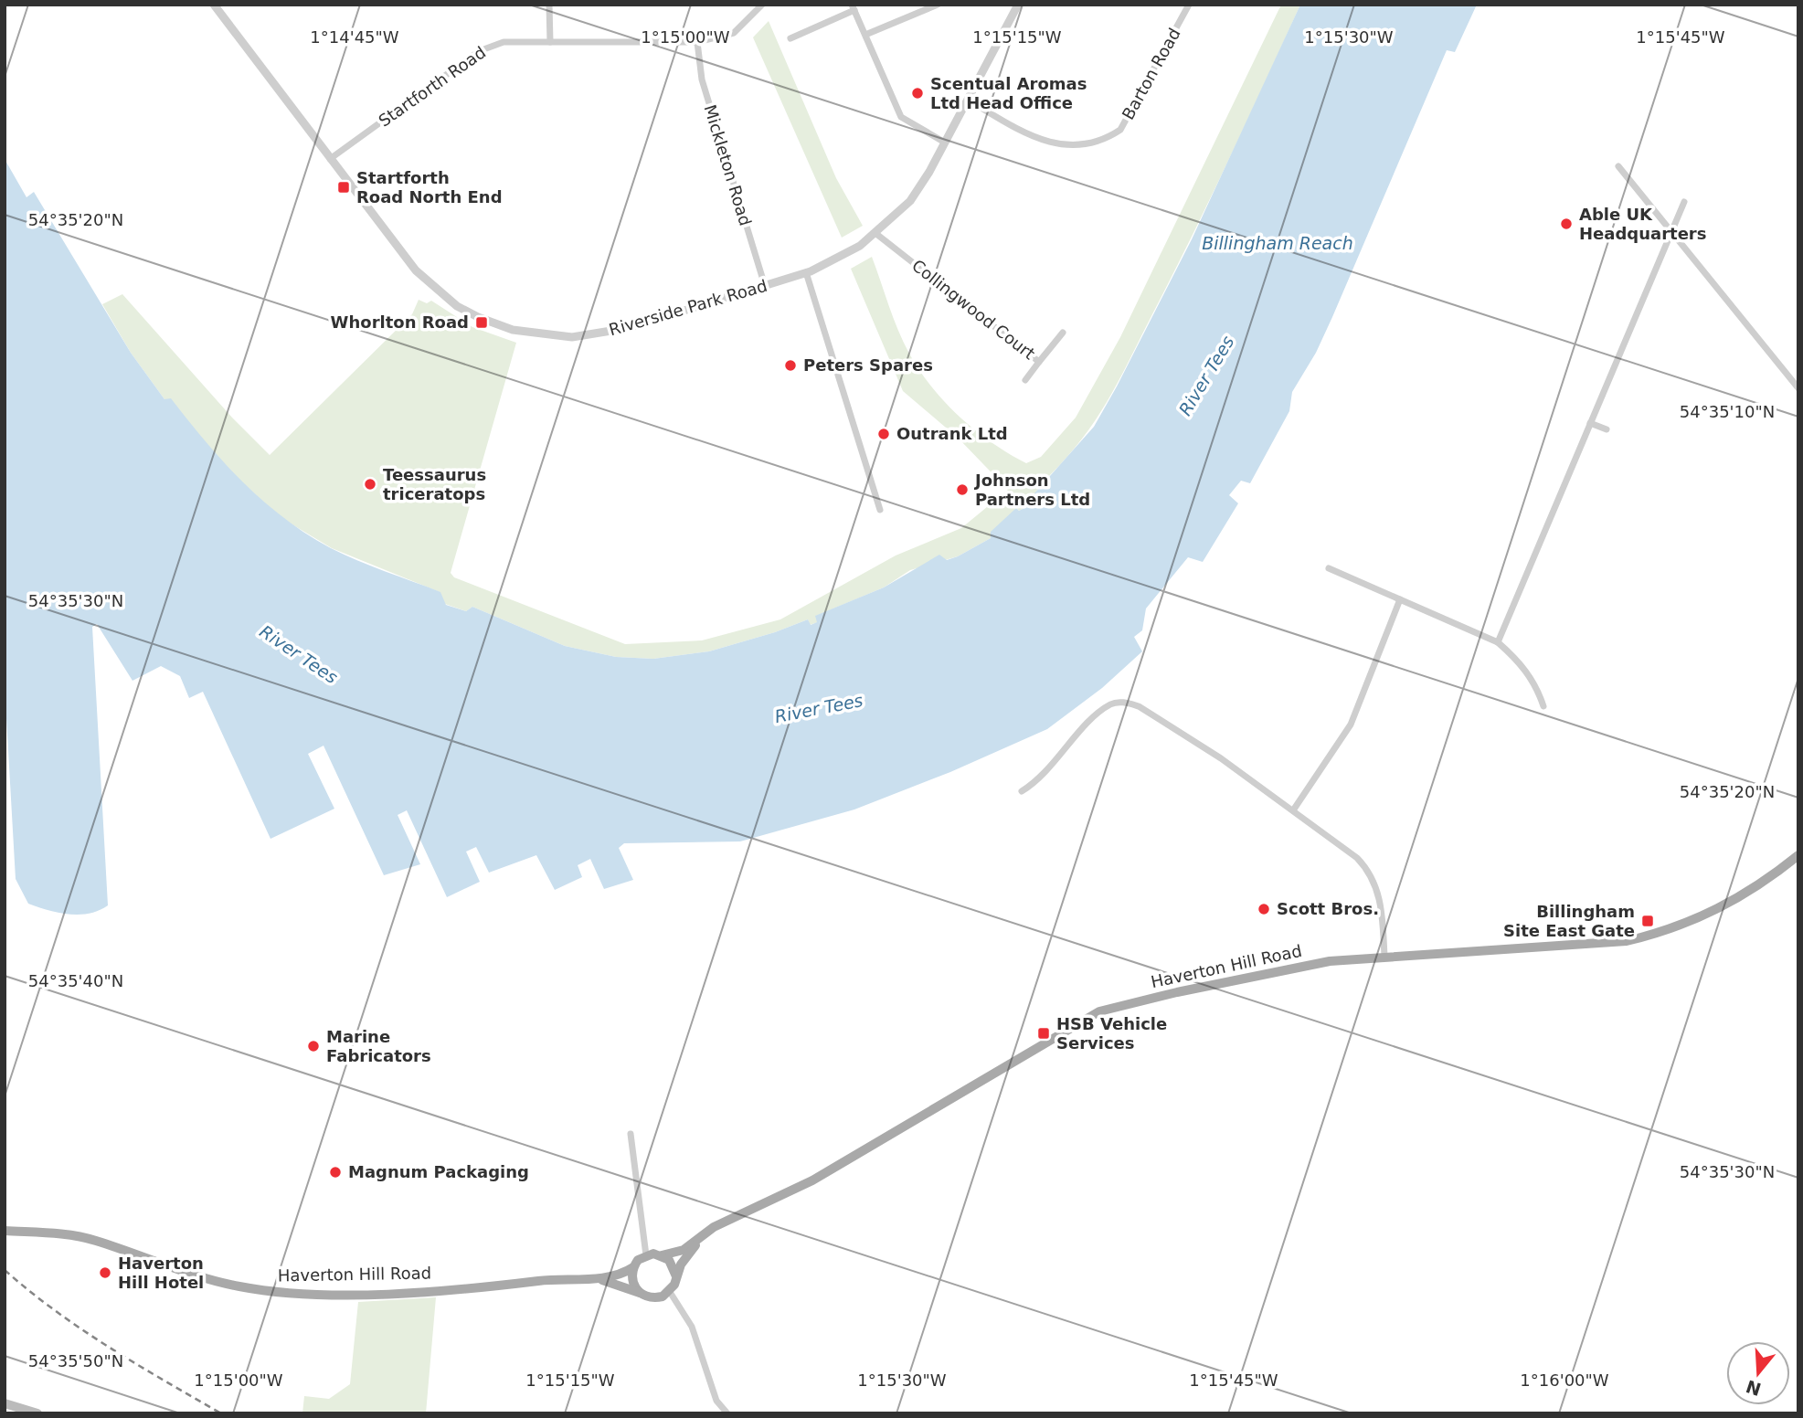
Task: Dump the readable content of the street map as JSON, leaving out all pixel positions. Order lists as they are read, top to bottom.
{
  "streets": {
    "main road": ["Haverton Hill Road"],
    "street": [
      "Barton Road",
      "Startforth Road",
      "Mickleton Road",
      "Riverside Park Road",
      "Collingwood Court"
    ]
  },
  "crossings": [
    ["Barton Road", "Riverside Park Road"],
    ["Startforth Road", "Mickleton Road"],
    ["Startforth Road", "Riverside Park Road"],
    ["Mickleton Road", "Riverside Park Road"],
    ["Riverside Park Road", "Collingwood Court"]
  ],
  "water": ["Billingham Reach", "River Tees"],
  "places": {
    "other": [
      "Scentual Aromas Ltd Head Office",
      "Able UK Headquarters",
      "Peters Spares",
      "Outrank Ltd",
      "Teessaurus triceratops",
      "Johnson Partners Ltd",
      "Scott Bros.",
      "Marine Fabricators",
      "Magnum Packaging",
      "Haverton Hill Hotel"
    ],
    "transit": [
      "Startforth Road North End",
      "Whorlton Road",
      "Billingham Site East Gate",
      "HSB Vehicle Services"
    ]
  },
  "north": "bottom",
  "coordinates": [
    "1°14'45\"W",
    "1°15'00\"W",
    "1°15'15\"W",
    "1°15'30\"W",
    "1°15'45\"W",
    "54°35'20\"N",
    "54°35'10\"N",
    "54°35'30\"N",
    "54°35'40\"N",
    "54°35'50\"N",
    "1°16'00\"W"
  ]
}
